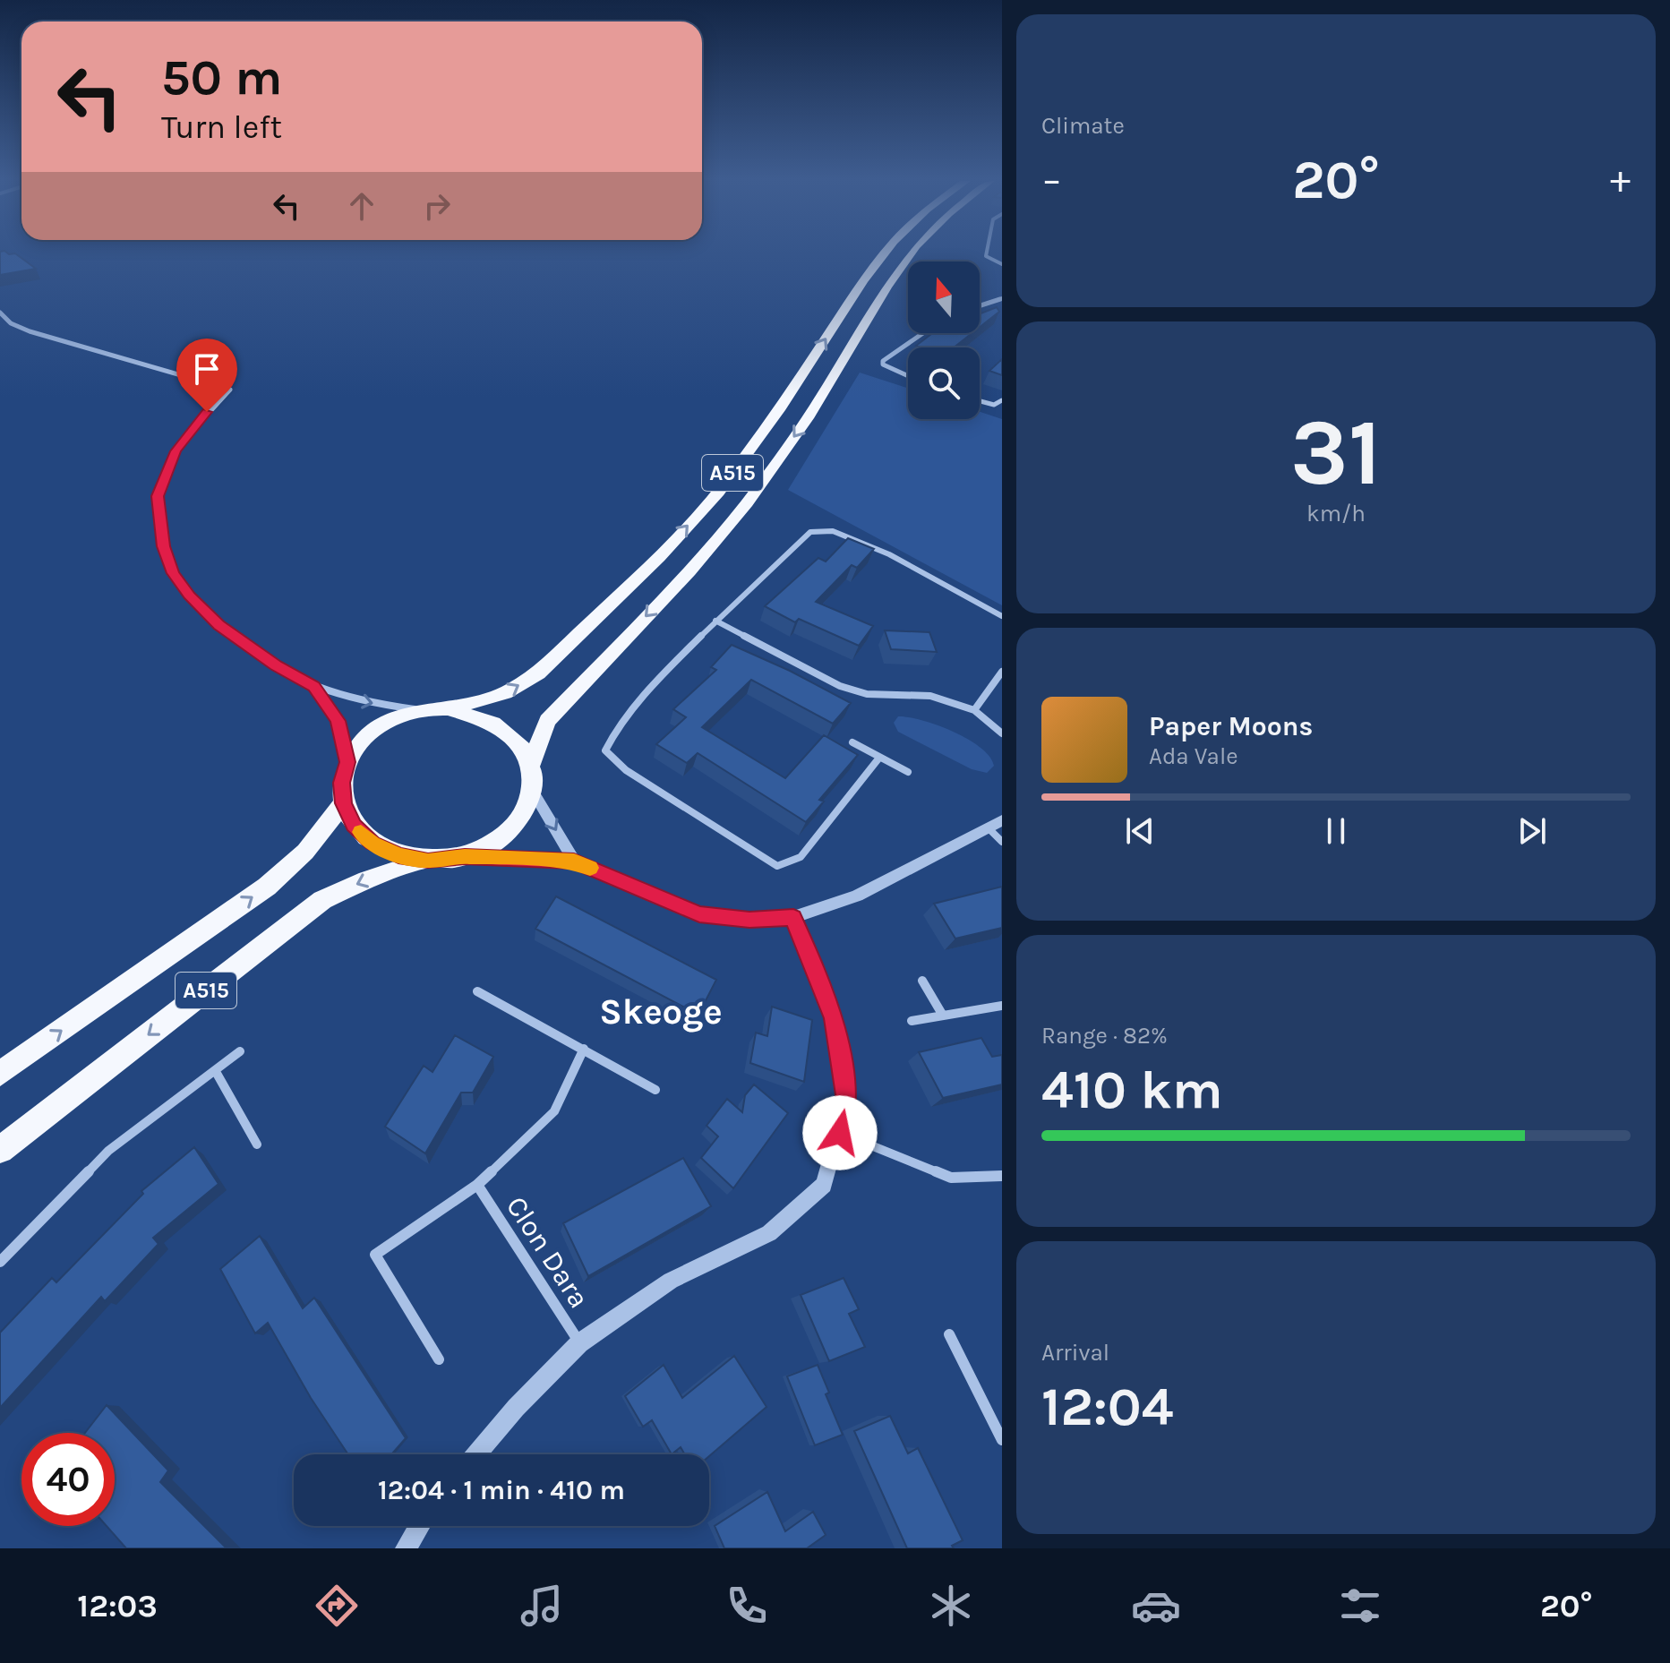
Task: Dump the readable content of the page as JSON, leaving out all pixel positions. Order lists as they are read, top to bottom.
{
  "streets": {
    "highway": ["A515"],
    "street": ["Clon Dara"]
  },
  "districts": ["Skeoge"],
  "north": "top",
  "page": {
    "tile": [
      "Climate",
      ["31", "km/h"],
      ["Range · 82%", "410 km"],
      ["Arrival", "12:04"]
    ],
    "turn": ["50 m", "Turn left"],
    "heat": ["−", "20°", "+"],
    "song": ["Paper Moons", "Ada Vale"],
    "limit": "40",
    "trip": "12:04 · 1 min · 410 m",
    "tabs": ["12:03", "20°"]
  }
}
